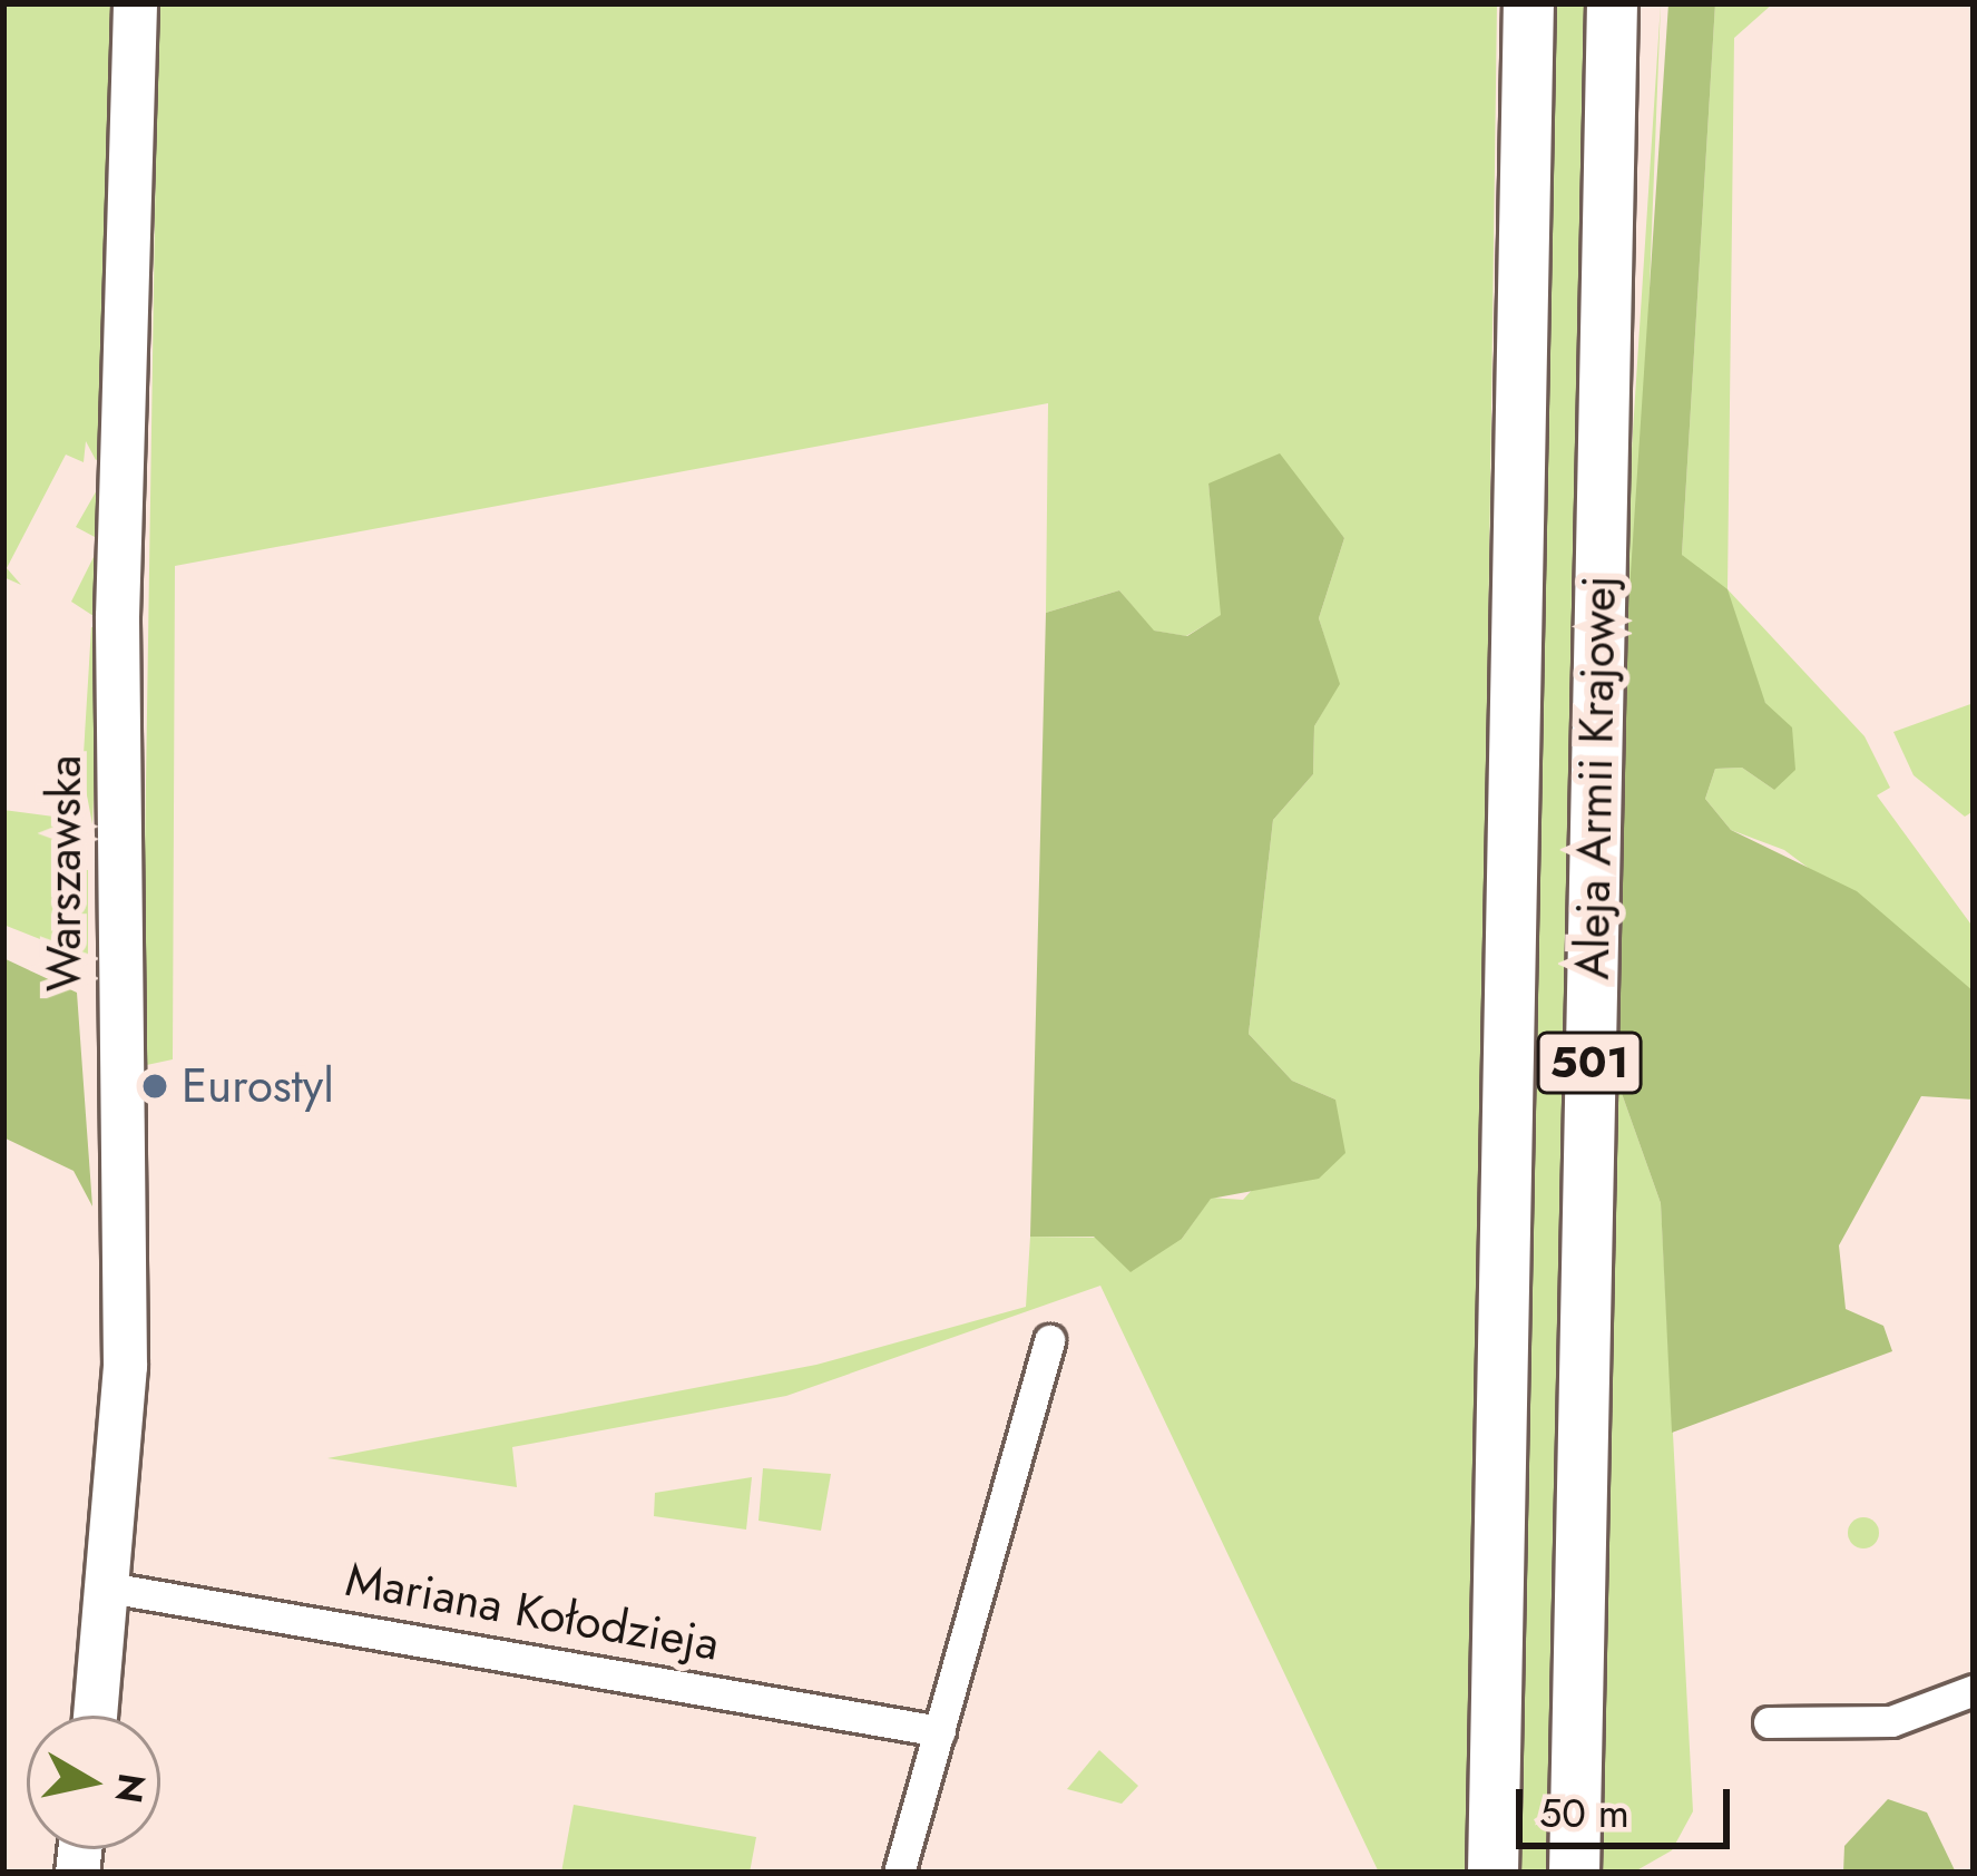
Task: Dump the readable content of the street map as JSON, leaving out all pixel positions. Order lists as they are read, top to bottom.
{
  "streets": {
    "main road": ["Aleja Armii Krajowej", "501"],
    "street": ["Warszawska", "Mariana Kołodzieja"]
  },
  "crossings": [
    ["Warszawska", "Mariana Kołodzieja"]
  ],
  "places": ["Eurostyl"],
  "scale_bar": "50 m",
  "north": "right"
}
